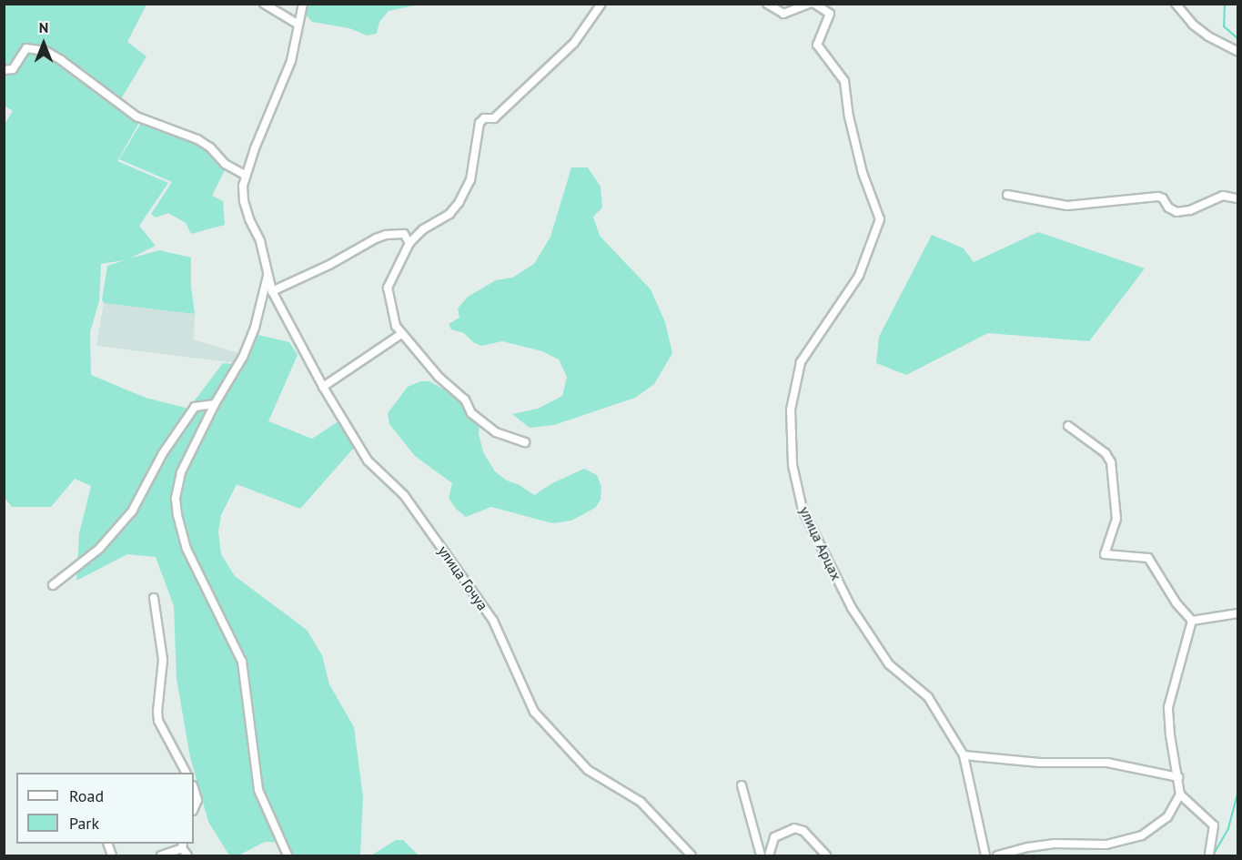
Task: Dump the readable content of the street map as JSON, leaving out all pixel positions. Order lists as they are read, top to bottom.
{
  "streets": {
    "street": ["улица Арцах", "улица Гочуа"]
  },
  "legend": ["Road", "Park"],
  "north": "top"
}
